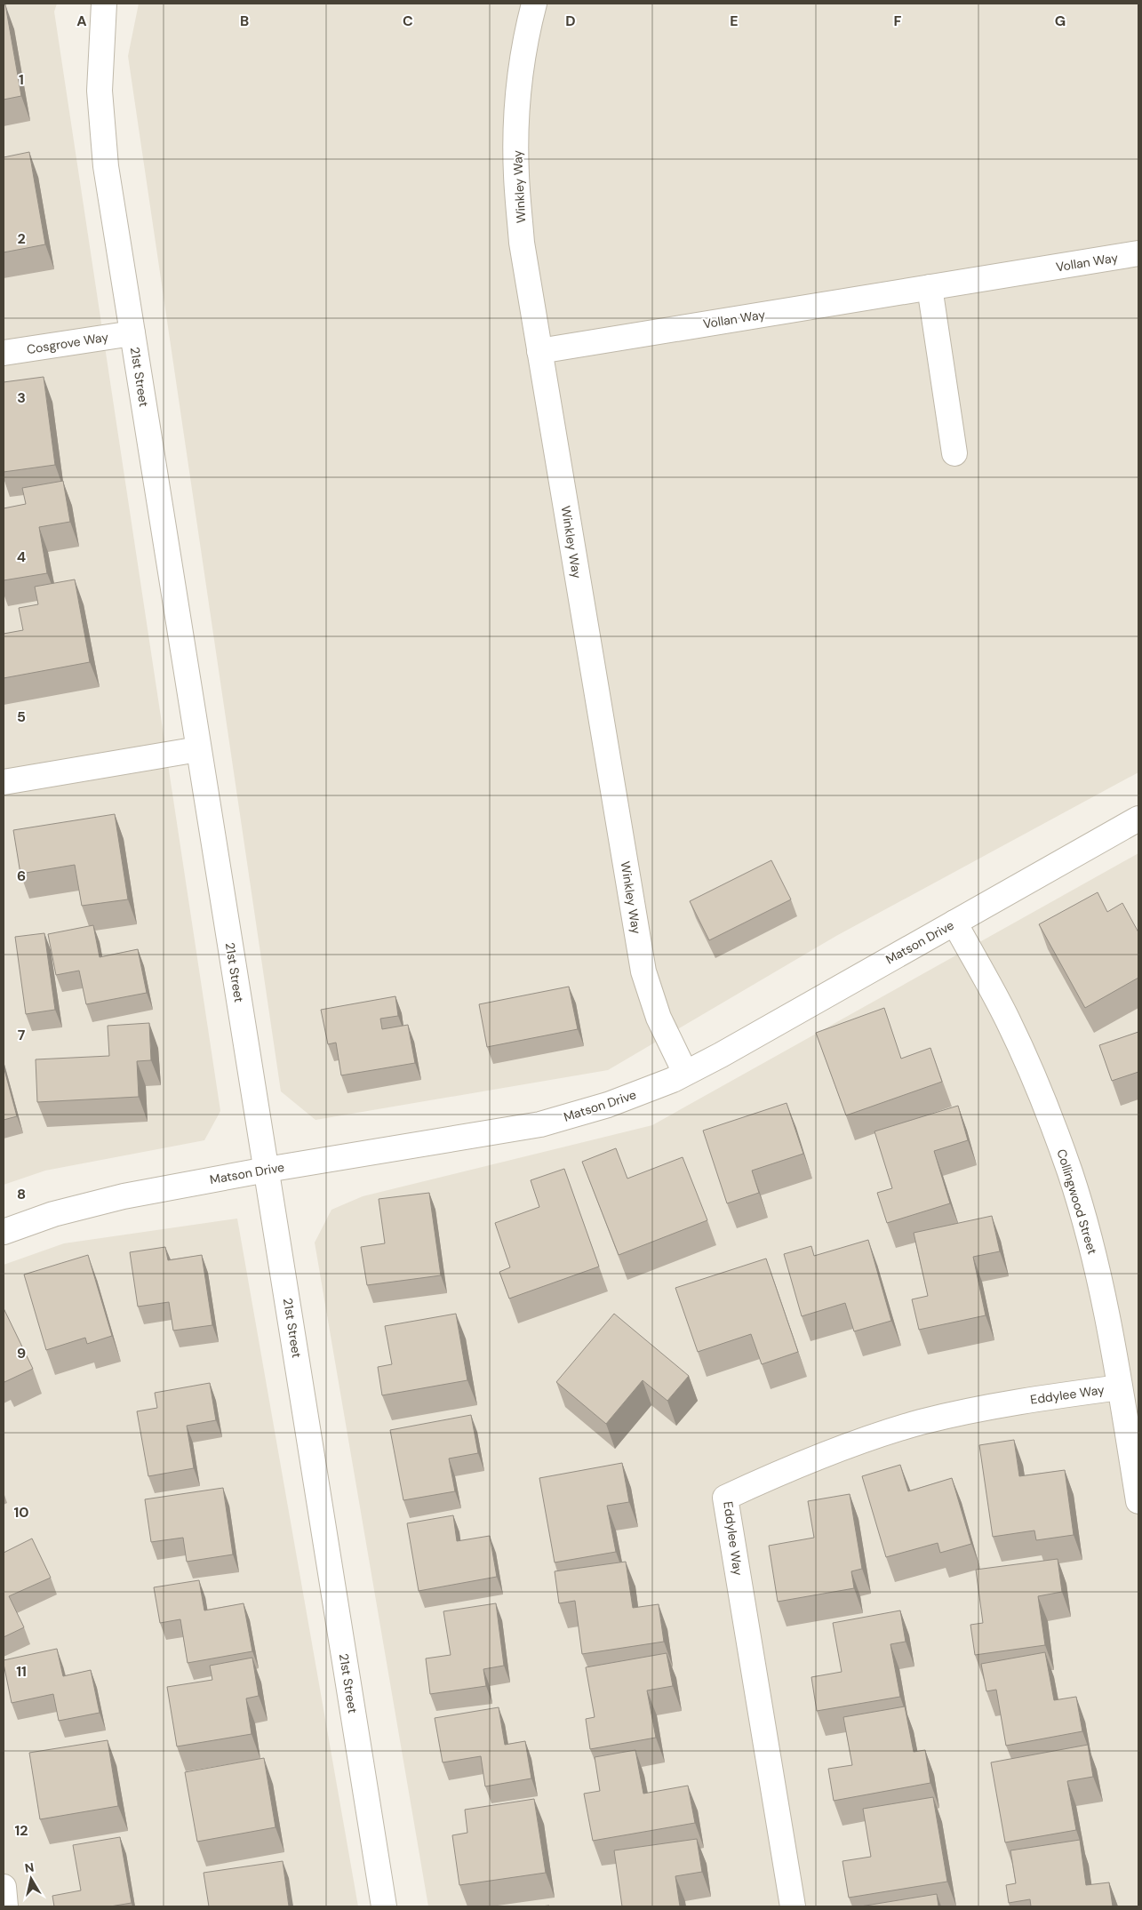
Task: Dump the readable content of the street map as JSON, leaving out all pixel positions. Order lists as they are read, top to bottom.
{
  "streets": {
    "street": [
      "Winkley Way",
      "Vollan Way",
      "Cosgrove Way",
      "21st Street",
      "Matson Drive",
      "Collingwood Street",
      "Eddylee Way"
    ]
  },
  "crossings": [
    ["Winkley Way", "Vollan Way"],
    ["Winkley Way", "Matson Drive"],
    ["Cosgrove Way", "21st Street"],
    ["21st Street", "Matson Drive"],
    ["Matson Drive", "Collingwood Street"],
    ["Collingwood Street", "Eddylee Way"]
  ],
  "north": "top",
  "grid": {
    "columns": [
      "A",
      "B",
      "C",
      "D",
      "E",
      "F",
      "G"
    ],
    "rows": [
      "1",
      "2",
      "3",
      "4",
      "5",
      "6",
      "7",
      "8",
      "9",
      "10",
      "11",
      "12"
    ]
  }
}
